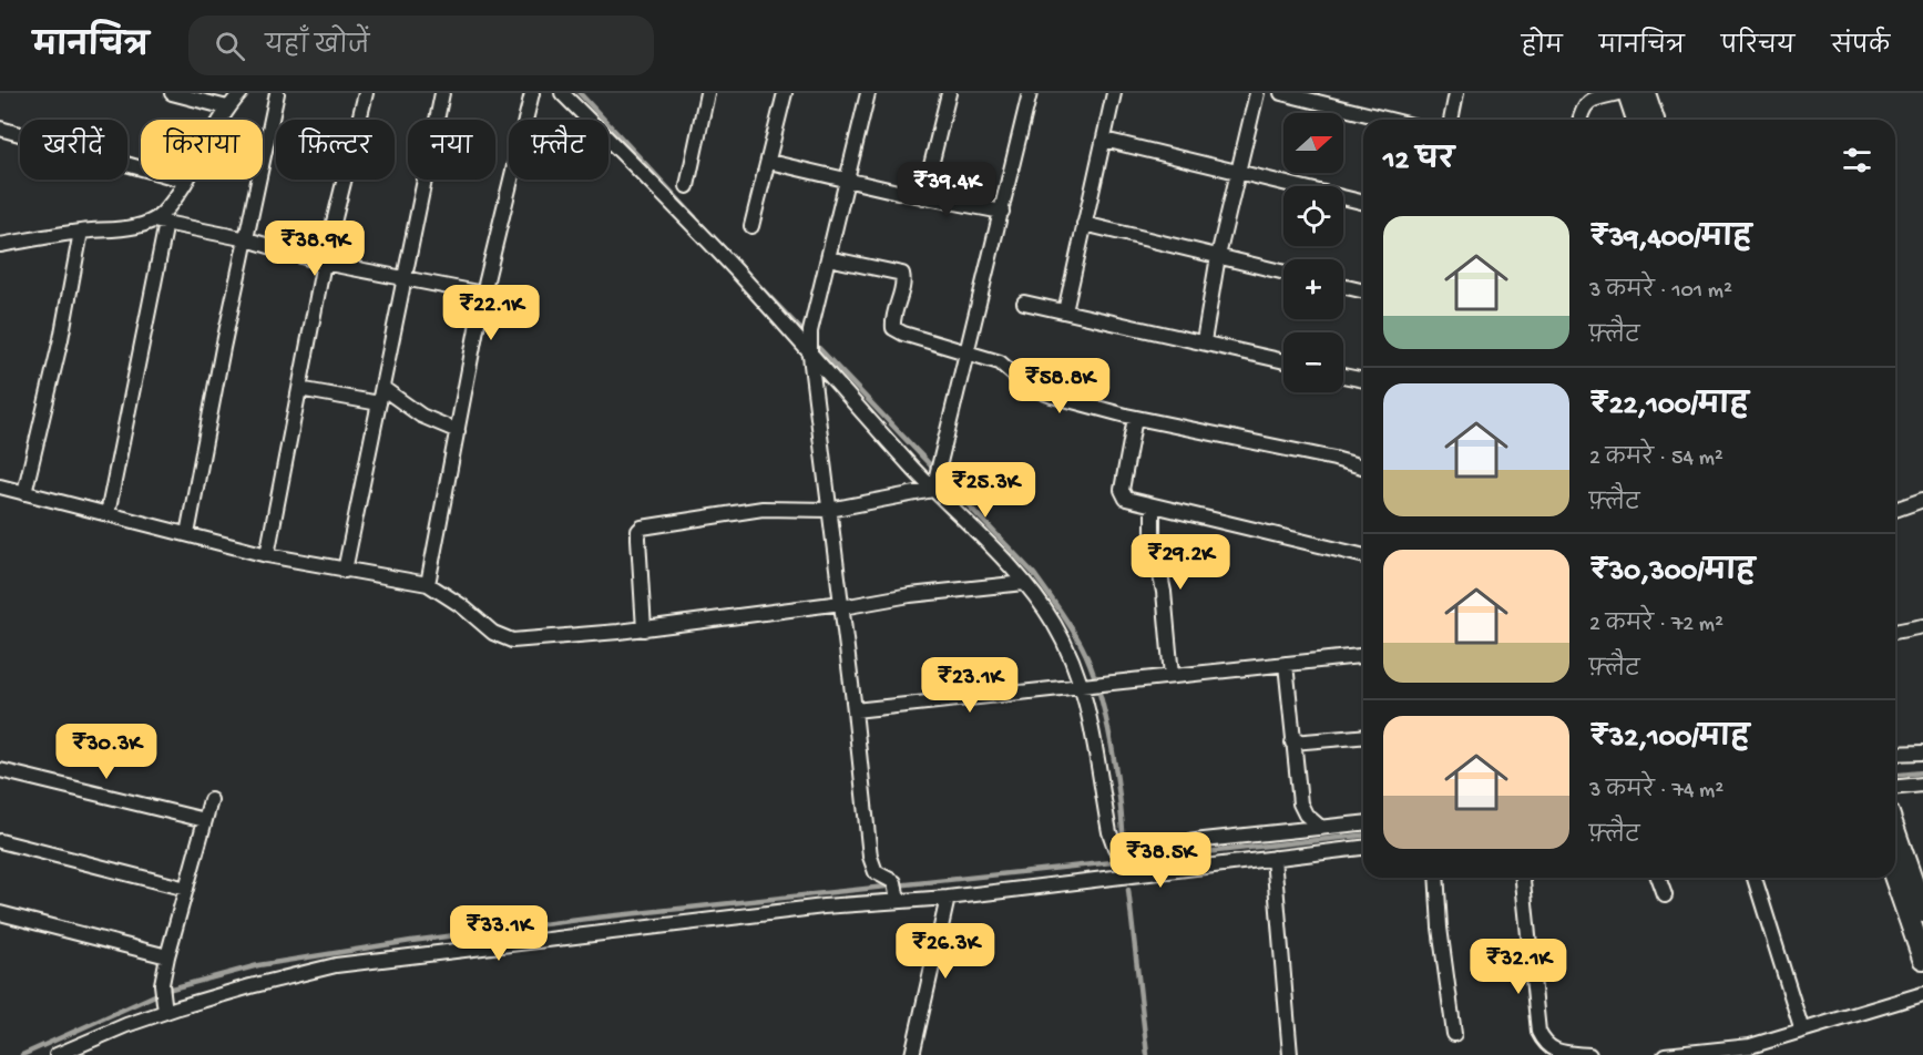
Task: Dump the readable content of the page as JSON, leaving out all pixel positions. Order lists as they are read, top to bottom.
{
  "north": "right",
  "page": {
    "header": "मानचित्र",
    "search": "यहाँ खोजें",
    "nav": [
      "होम",
      "मानचित्र",
      "परिचय",
      "संपर्क"
    ],
    "map_buttons": ["+", "−"],
    "chip": [
      "खरीदें",
      "किराया",
      "फ़िल्टर",
      "नया",
      "फ़्लैट"
    ],
    "heading": "12 घर",
    "price": [
      "₹39.4K",
      "₹38.9K",
      "₹22.1K",
      "₹58.8K",
      "₹25.3K",
      "₹29.2K",
      "₹23.1K",
      "₹30.3K",
      "₹38.5K",
      "₹33.1K",
      "₹26.3K",
      "₹32.1K"
    ],
    "list": [
      {
        "name": "₹39,400/माह",
        "note": "3 कमरे · 101 m² · फ़्लैट"
      },
      {
        "name": "₹22,100/माह",
        "note": "2 कमरे · 54 m² · फ़्लैट"
      },
      {
        "name": "₹30,300/माह",
        "note": "2 कमरे · 72 m² · फ़्लैट"
      },
      {
        "name": "₹32,100/माह",
        "note": "3 कमरे · 74 m² · फ़्लैट"
      }
    ]
  }
}
